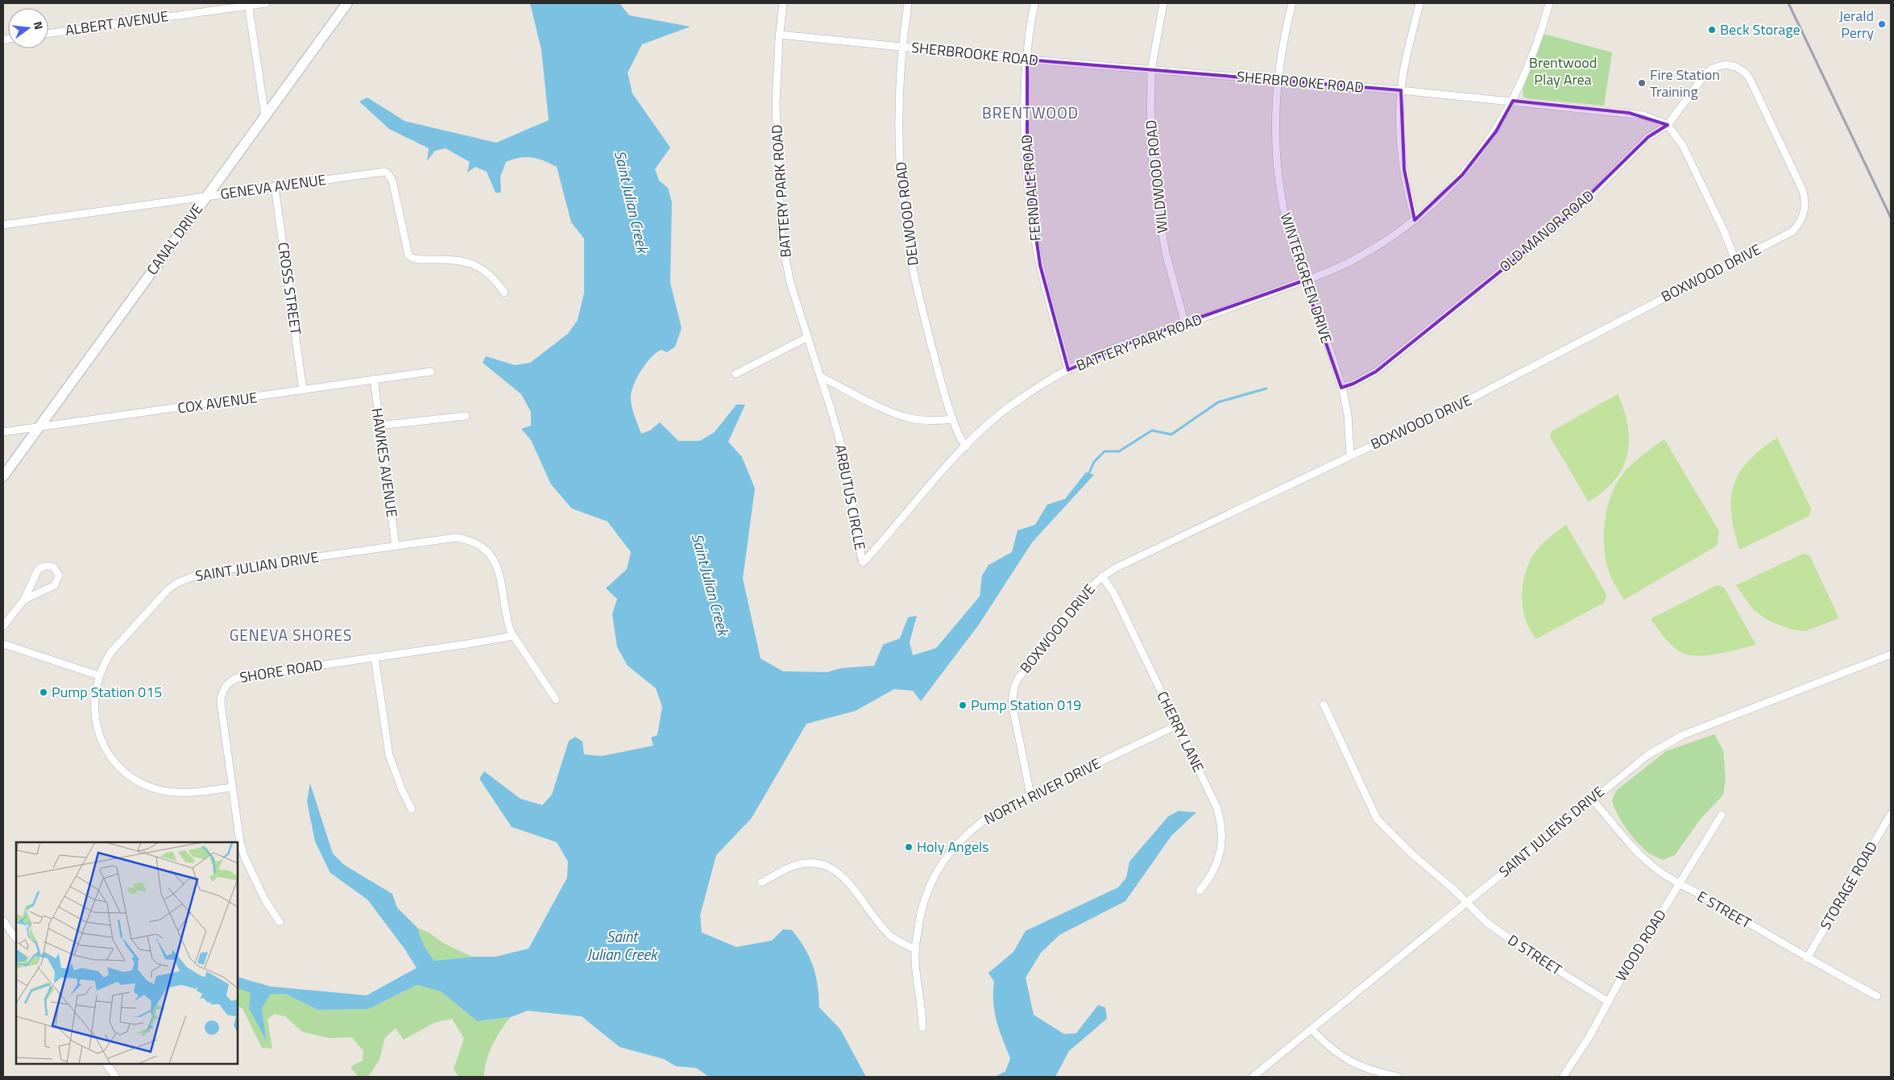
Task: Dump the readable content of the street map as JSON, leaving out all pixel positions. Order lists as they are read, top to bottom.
{
  "streets": {
    "main road": ["CANAL DRIVE"],
    "street": [
      "ALBERT AVENUE",
      "SHERBROOKE ROAD",
      "WILDWOOD ROAD",
      "GENEVA AVENUE",
      "FERNDALE ROAD",
      "BATTERY PARK ROAD",
      "DELWOOD ROAD",
      "OLD MANOR ROAD",
      "BOXWOOD DRIVE",
      "WINTERGREEN DRIVE",
      "CROSS STREET",
      "COX AVENUE",
      "HAWKES AVENUE",
      "ARBUTUS CIRCLE",
      "SAINT JULIAN DRIVE",
      "SHORE ROAD",
      "CHERRY LANE",
      "NORTH RIVER DRIVE",
      "SAINT JULIENS DRIVE",
      "STORAGE ROAD",
      "E STREET",
      "WOOD ROAD",
      "D STREET"
    ]
  },
  "crossings": [
    ["SHERBROOKE ROAD", "WILDWOOD ROAD"],
    ["SHERBROOKE ROAD", "FERNDALE ROAD"],
    ["SHERBROOKE ROAD", "BATTERY PARK ROAD"],
    ["SHERBROOKE ROAD", "DELWOOD ROAD"],
    ["SHERBROOKE ROAD", "OLD MANOR ROAD"],
    ["SHERBROOKE ROAD", "WINTERGREEN DRIVE"],
    ["WILDWOOD ROAD", "BATTERY PARK ROAD"],
    ["GENEVA AVENUE", "CANAL DRIVE"],
    ["GENEVA AVENUE", "CROSS STREET"],
    ["FERNDALE ROAD", "BATTERY PARK ROAD"],
    ["BATTERY PARK ROAD", "WINTERGREEN DRIVE"],
    ["BATTERY PARK ROAD", "ARBUTUS CIRCLE"],
    ["OLD MANOR ROAD", "BOXWOOD DRIVE"],
    ["OLD MANOR ROAD", "WINTERGREEN DRIVE"],
    ["CANAL DRIVE", "COX AVENUE"],
    ["BOXWOOD DRIVE", "WINTERGREEN DRIVE"],
    ["BOXWOOD DRIVE", "CHERRY LANE"],
    ["BOXWOOD DRIVE", "NORTH RIVER DRIVE"],
    ["CROSS STREET", "COX AVENUE"],
    ["COX AVENUE", "HAWKES AVENUE"],
    ["HAWKES AVENUE", "SAINT JULIAN DRIVE"],
    ["SAINT JULIAN DRIVE", "SHORE ROAD"],
    ["CHERRY LANE", "NORTH RIVER DRIVE"],
    ["SAINT JULIENS DRIVE", "E STREET"],
    ["SAINT JULIENS DRIVE", "D STREET"],
    ["STORAGE ROAD", "E STREET"],
    ["E STREET", "WOOD ROAD"],
    ["WOOD ROAD", "D STREET"]
  ],
  "districts": ["BRENTWOOD", "GENEVA SHORES"],
  "water": ["Saint Julian Creek"],
  "parks": ["Brentwood Play Area"],
  "places": [
    "Jerald Perry",
    "Beck Storage",
    "Fire Station Training",
    "Pump Station 015",
    "Pump Station 019",
    "Holy Angels"
  ],
  "north": "right"
}
